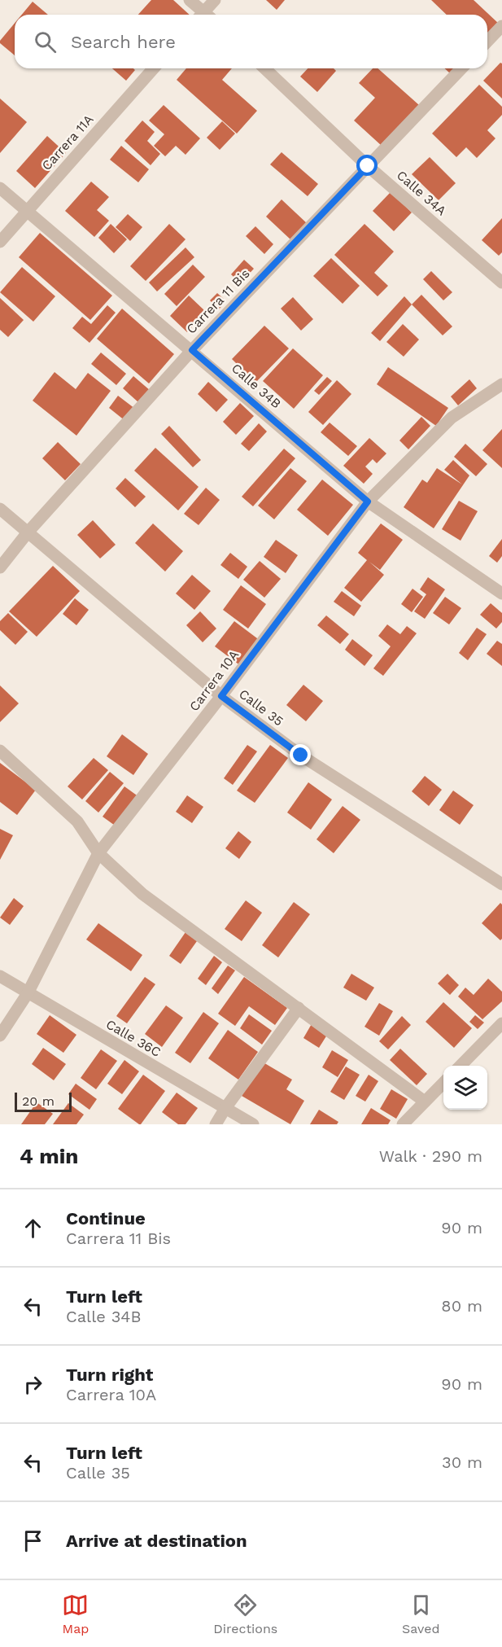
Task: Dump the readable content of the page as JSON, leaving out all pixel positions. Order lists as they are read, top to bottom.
{
  "streets": {
    "street": [
      "Carrera 11A",
      "Calle 34A",
      "Carrera 11 Bis",
      "Calle 34B",
      "Carrera 10A",
      "Calle 35",
      "Calle 36C"
    ]
  },
  "crossings": [
    ["Carrera 11A", "Calle 34B"],
    ["Calle 34A", "Carrera 11 Bis"],
    ["Carrera 11 Bis", "Calle 34B"],
    ["Carrera 11 Bis", "Calle 35"],
    ["Calle 34B", "Carrera 10A"],
    ["Carrera 10A", "Calle 35"],
    ["Carrera 10A", "Calle 36C"]
  ],
  "scale_bar": "20 m",
  "page": {
    "search": "Search here",
    "scale": "20 m",
    "heading": ["4 min", "Walk · 290 m"],
    "list": [
      ["Continue", "Carrera 11 Bis", "90 m"],
      ["Turn left", "Calle 34B", "80 m"],
      ["Turn right", "Carrera 10A", "90 m"],
      ["Turn left", "Calle 35", "30 m"],
      "Arrive at destination"
    ],
    "nav": ["Map", "Directions", "Saved"]
  }
}
